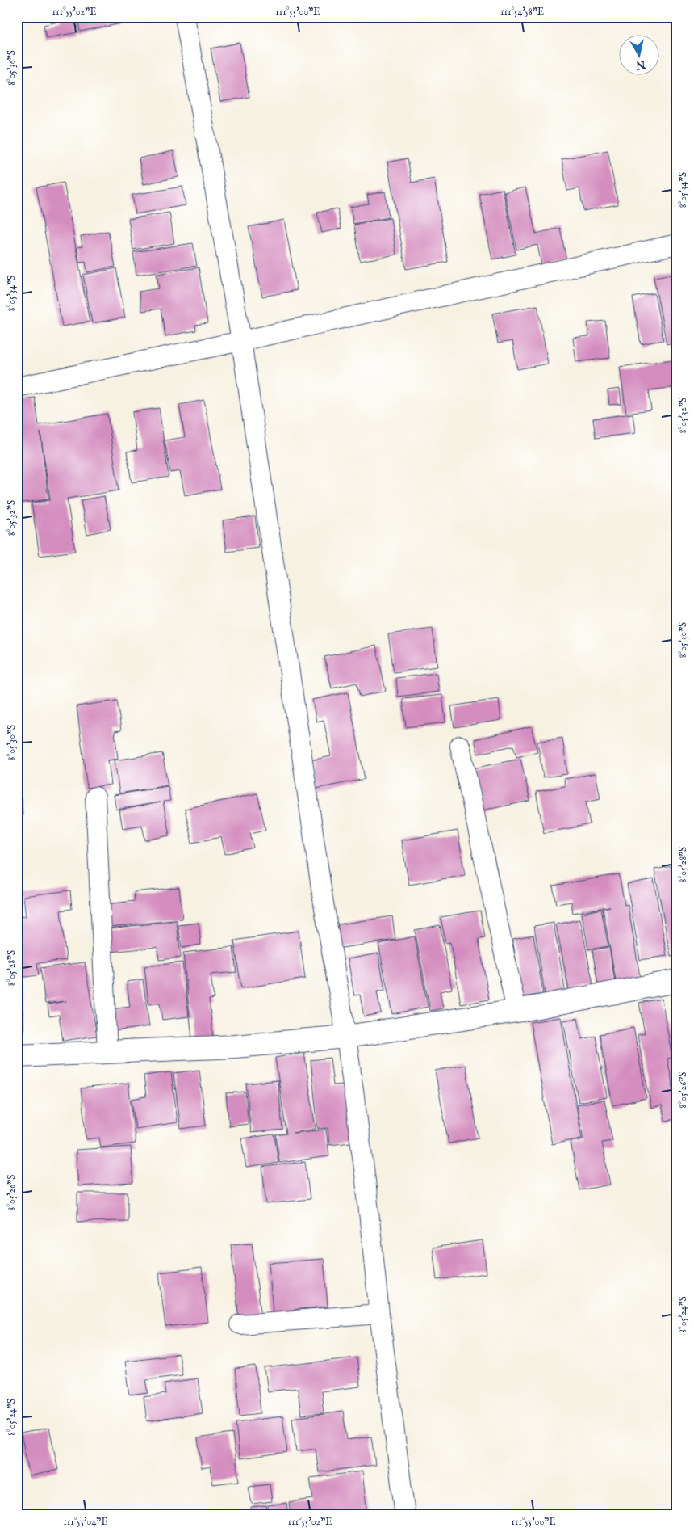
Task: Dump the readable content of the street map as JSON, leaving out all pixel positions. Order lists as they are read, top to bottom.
{
  "north": "bottom",
  "coordinates": [
    "111°55'02\"E",
    "111°55'00\"E",
    "111°54'58\"E",
    "8°05'36\"S",
    "8°05'34\"S",
    "8°05'32\"S",
    "8°05'30\"S",
    "8°05'28\"S",
    "8°05'26\"S",
    "8°05'24\"S",
    "111°55'04\"E"
  ]
}
